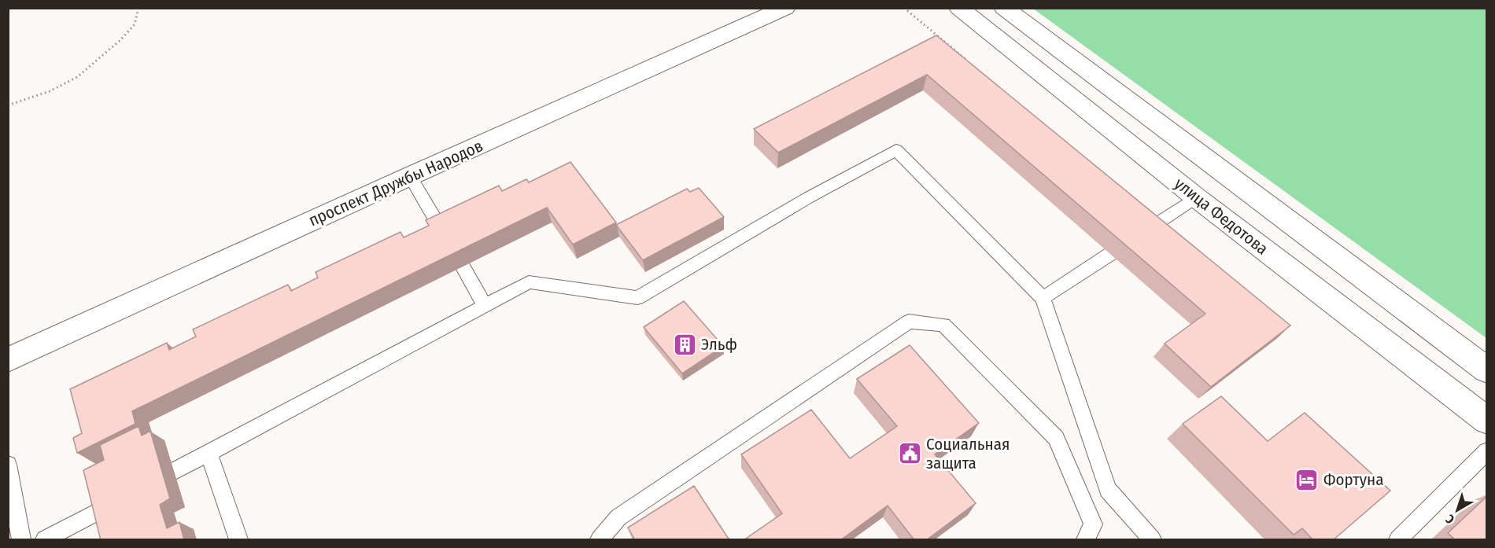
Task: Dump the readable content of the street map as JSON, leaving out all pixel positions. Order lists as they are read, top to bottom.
{
  "streets": {
    "street": ["проспект Дружбы Народов", "улица Федотова"]
  },
  "places": {
    "building": ["Эльф"],
    "public building": ["Социальная защита"],
    "hotel": ["Фортуна"]
  },
  "north": "bottom left"
}
